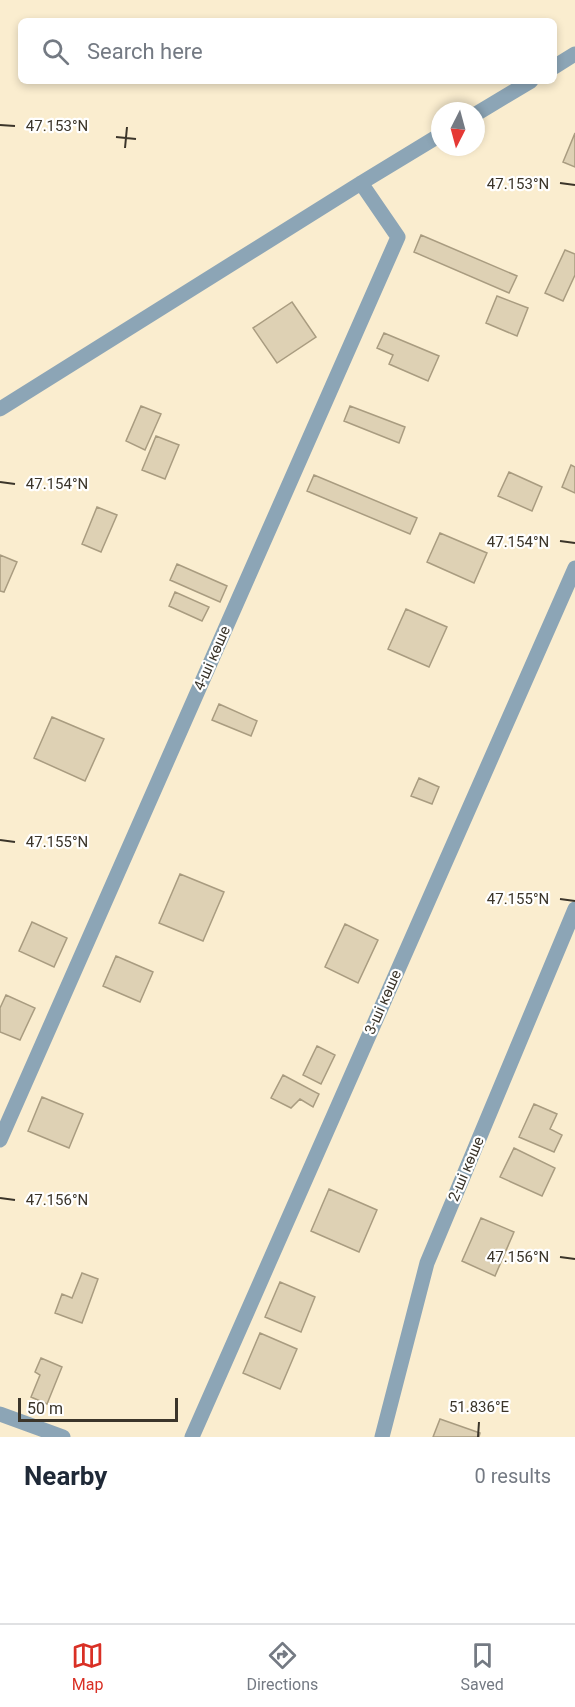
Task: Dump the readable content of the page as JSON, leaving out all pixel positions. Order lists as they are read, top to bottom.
{
  "streets": {
    "street": ["4-шi көше", "3-шi көше", "2-ші көше"]
  },
  "scale_bar": "50 m",
  "north": "bottom",
  "page": {
    "search": "Search here",
    "scale": "50 m",
    "heading": ["Nearby", "0 results"],
    "nav": ["Map", "Directions", "Saved"]
  },
  "coordinates": [
    "47.153°N",
    "47.154°N",
    "47.155°N",
    "47.156°N",
    "51.836°E"
  ]
}
